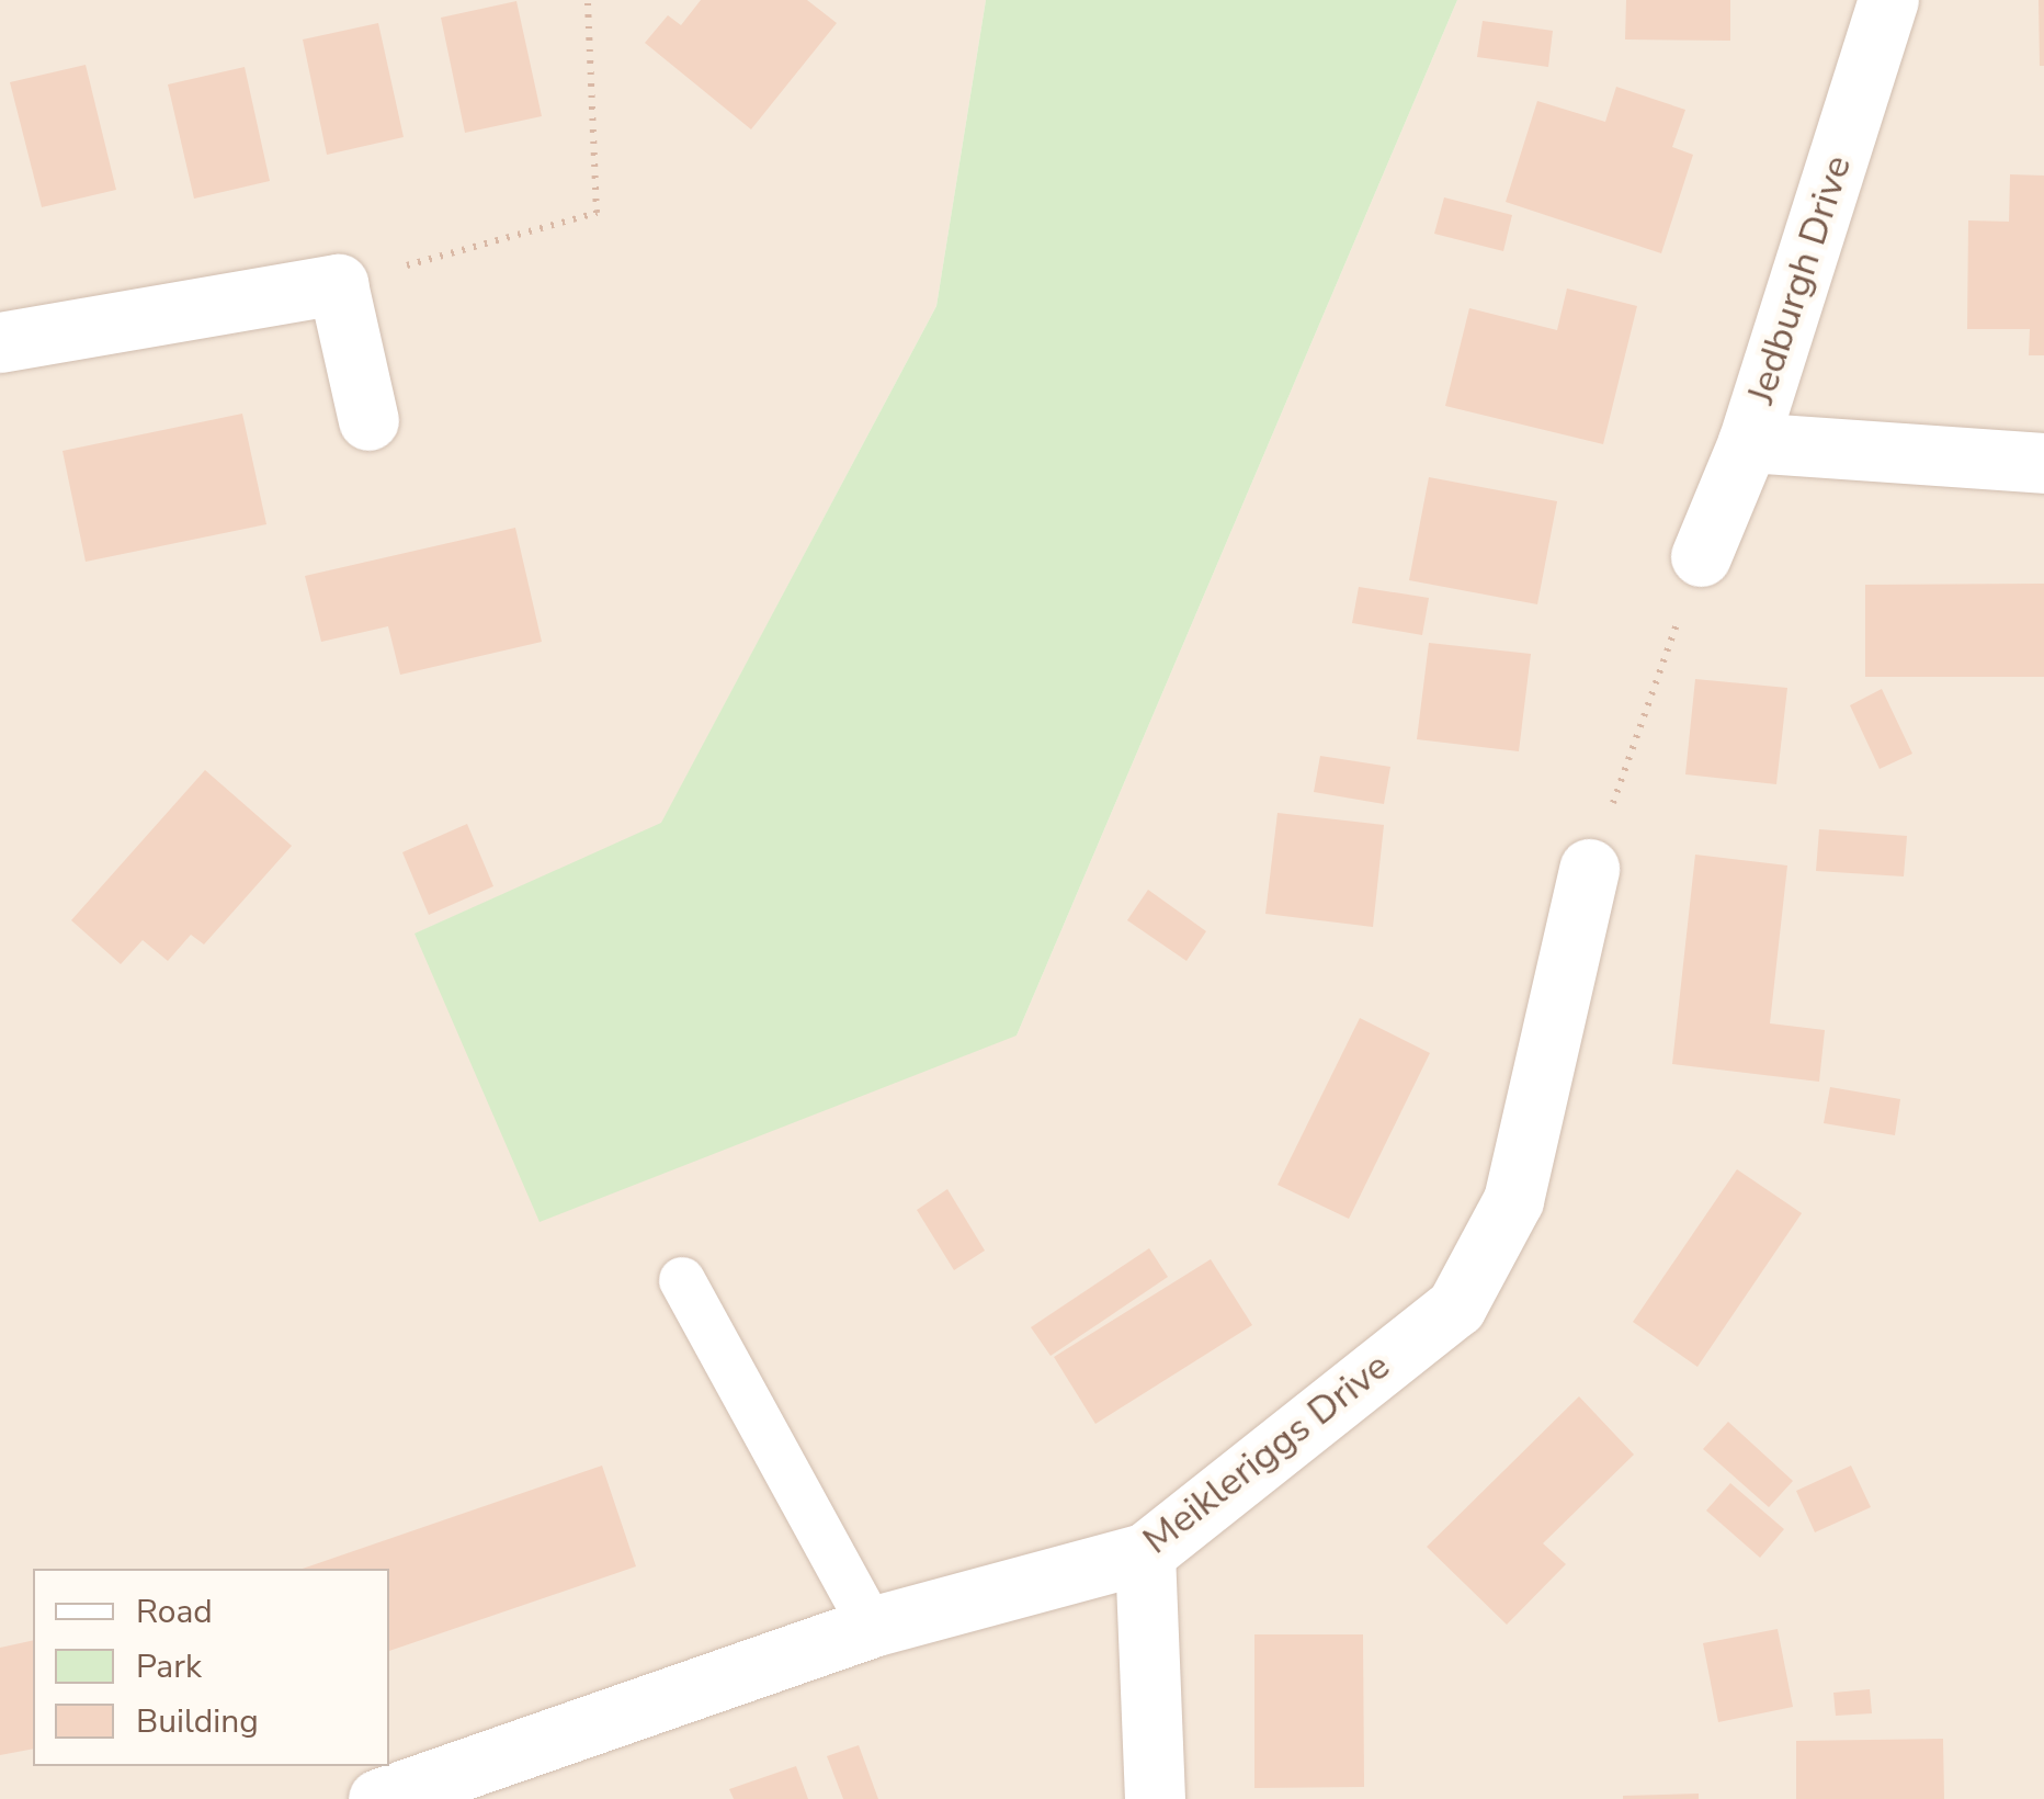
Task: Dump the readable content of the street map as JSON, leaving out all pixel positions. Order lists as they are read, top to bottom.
{
  "streets": {
    "street": ["Jedburgh Drive", "Meikleriggs Drive"]
  },
  "legend": ["Road", "Park", "Building"]
}
